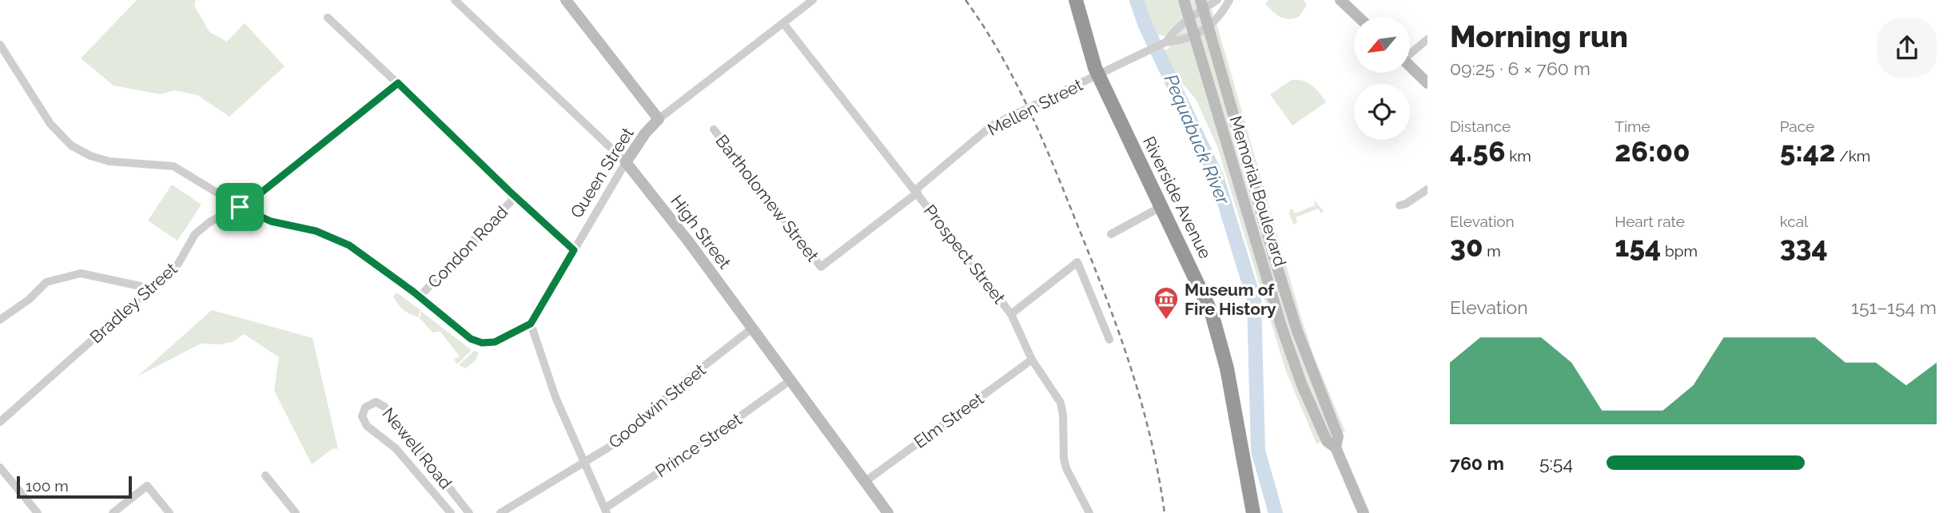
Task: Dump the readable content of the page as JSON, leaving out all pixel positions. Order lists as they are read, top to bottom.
{
  "streets": {
    "highway": ["Riverside Avenue"],
    "main road": ["Queen Street", "Memorial Boulevard", "High Street"],
    "street": [
      "Mellen Street",
      "Bartholomew Street",
      "Condon Road",
      "Prospect Street",
      "Bradley Street",
      "Goodwin Street",
      "Elm Street",
      "Prince Street",
      "Newell Road"
    ]
  },
  "crossings": [
    ["Mellen Street", "Memorial Boulevard"],
    ["Mellen Street", "Riverside Avenue"],
    ["Mellen Street", "Bartholomew Street"],
    ["Mellen Street", "Prospect Street"],
    ["Queen Street", "High Street"],
    ["Queen Street", "Prospect Street"],
    ["High Street", "Goodwin Street"],
    ["High Street", "Elm Street"],
    ["High Street", "Prince Street"],
    ["Prospect Street", "Elm Street"]
  ],
  "water": ["Pequabuck River"],
  "places": {
    "museum": ["Museum of Fire History"]
  },
  "scale_bar": "100 m",
  "north": "bottom left",
  "page": {
    "heading": ["Morning run", "09:25 · 6 × 760 m"],
    "stats": [
      ["Distance", "4.56 km"],
      ["Time", "26:00"],
      ["Pace", "5:42 /km"],
      ["Elevation", "30 m"],
      ["Heart rate", "154 bpm"],
      ["kcal", "334"]
    ],
    "chart": ["Elevation", "151–154 m"],
    "list": [
      {
        "name": "760 m",
        "note": "5:54"
      }
    ],
    "scale": "100 m"
  }
}
